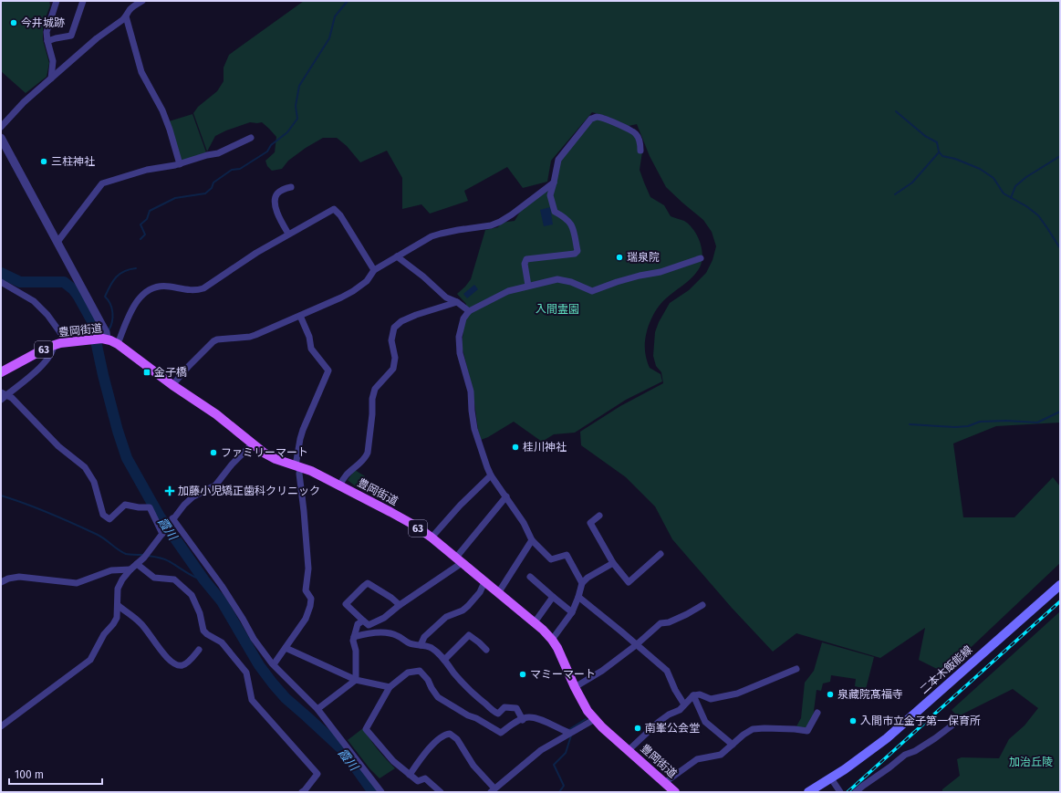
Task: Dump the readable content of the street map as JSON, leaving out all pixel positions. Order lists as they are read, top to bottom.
{
  "streets": {
    "main road": ["豊岡街道", "63", "二本木飯能線"]
  },
  "water": ["霞川"],
  "parks": ["入間霊園", "加治丘陵"],
  "places": {
    "other": [
      "今井城跡",
      "三柱神社",
      "瑞泉院",
      "桂川神社",
      "ファミリーマート",
      "マミーマート",
      "泉藏院髙福寺",
      "入間市立金子第一保育所",
      "南峯公会堂"
    ],
    "transit": ["金子橋"],
    "health": ["加藤小児矯正歯科クリニック"]
  },
  "scale_bar": "100 m"
}
